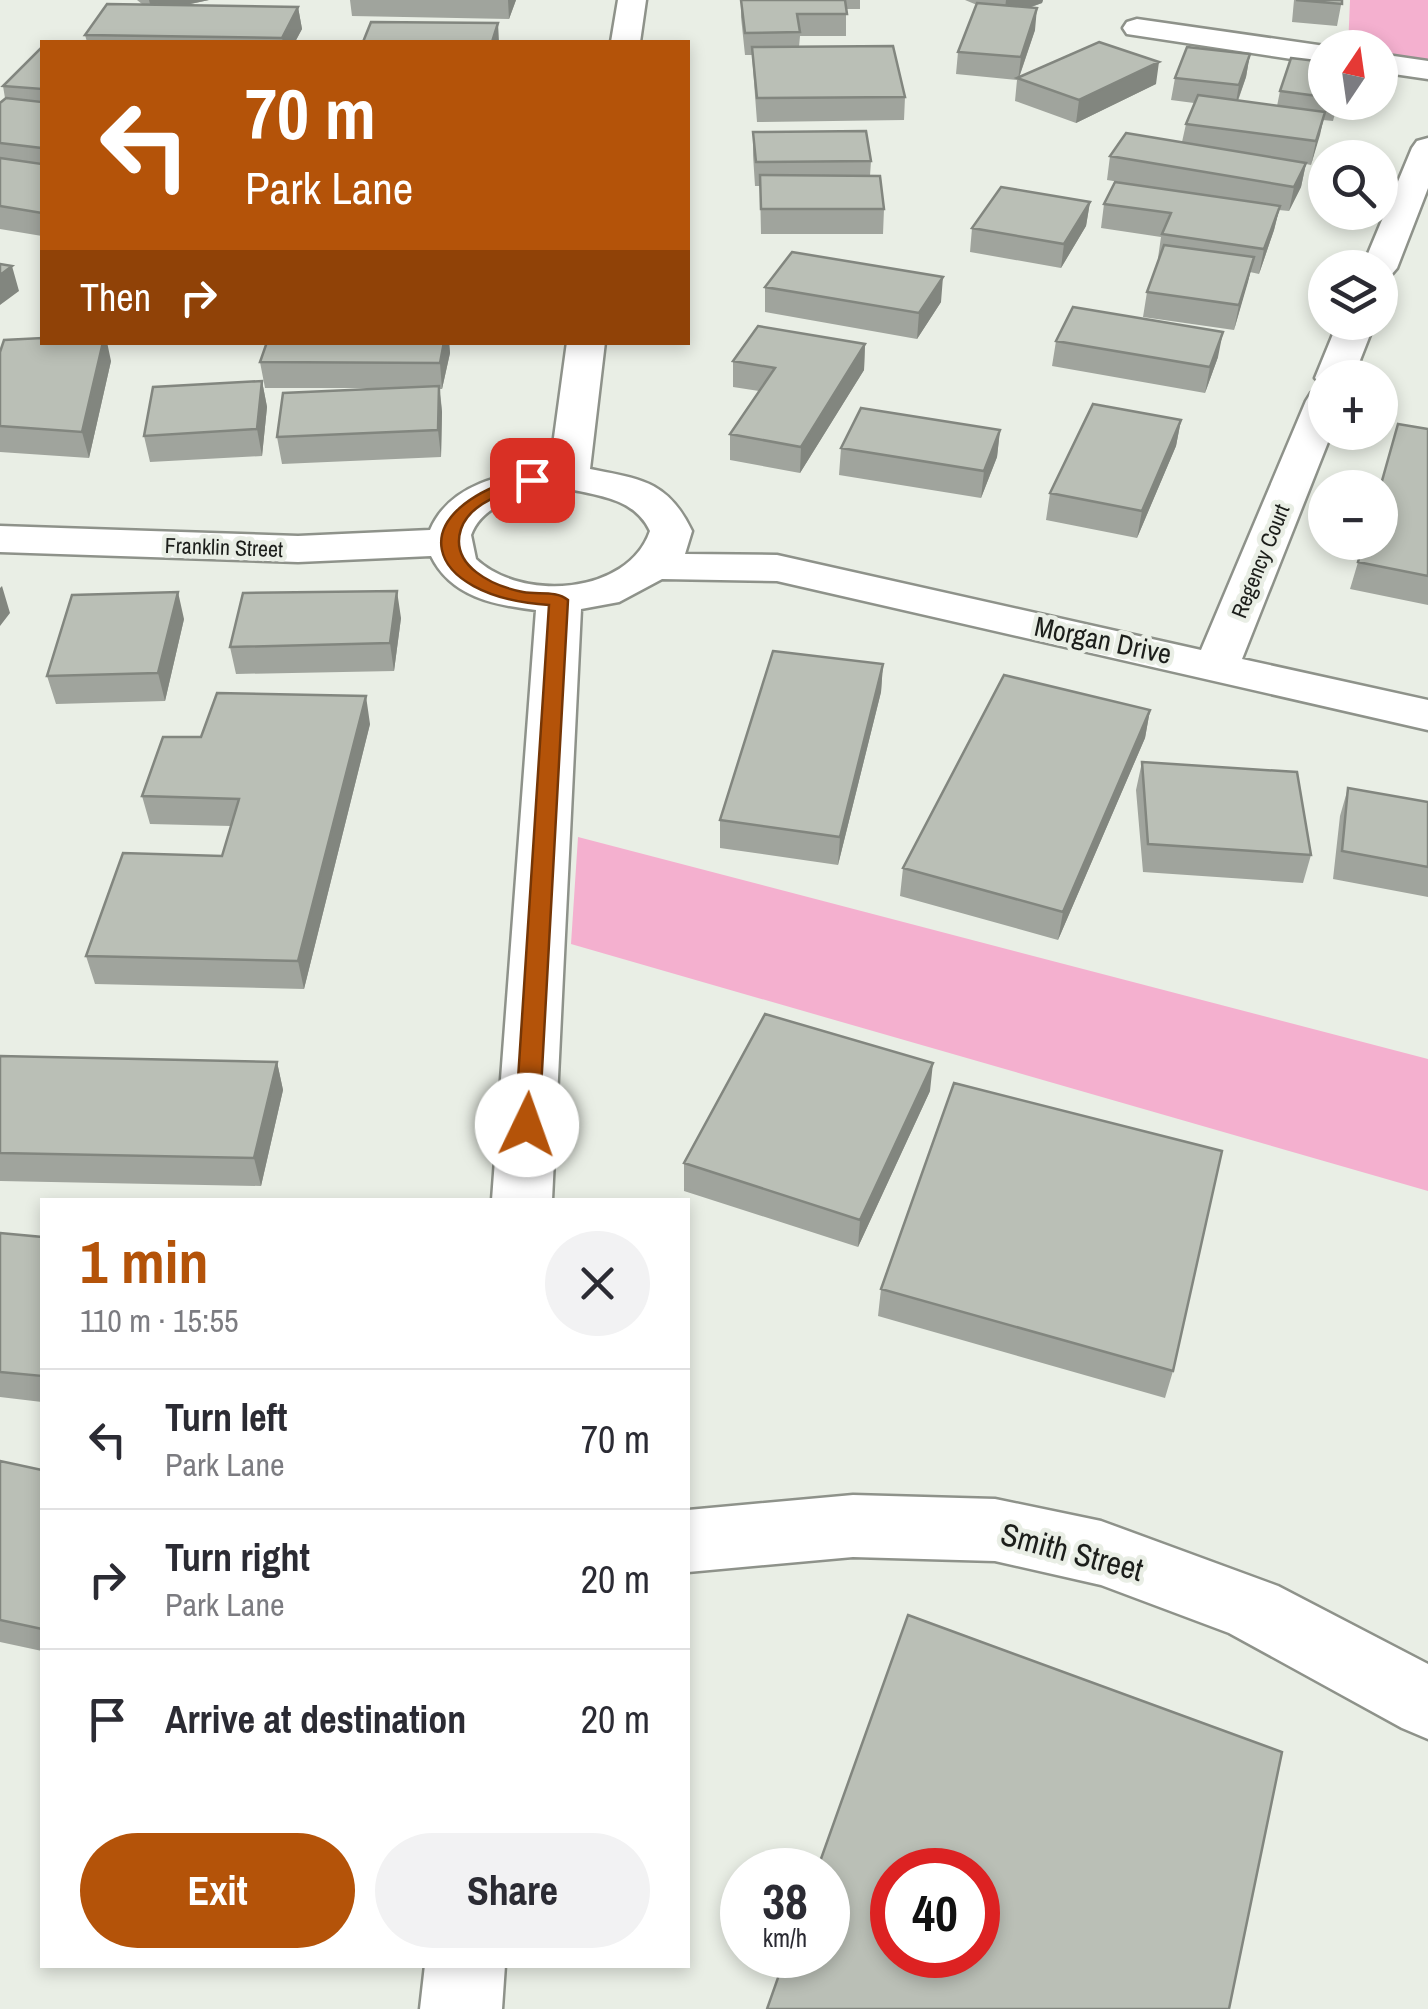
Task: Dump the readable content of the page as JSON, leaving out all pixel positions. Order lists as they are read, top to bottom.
{
  "streets": {
    "street": [
      "Franklin Street",
      "Regency Court",
      "Morgan Drive",
      "Smith Street"
    ]
  },
  "crossings": [
    ["Franklin Street", "Morgan Drive"],
    ["Regency Court", "Morgan Drive"]
  ],
  "north": "top",
  "page": {
    "map_buttons": ["+", "−"],
    "turn": ["70 m", "Park Lane"],
    "then": "Then",
    "heading": ["1 min", "110 m · 15:55"],
    "list": [
      {
        "name": "Turn left",
        "note": "Park Lane",
        "value": "70 m"
      },
      {
        "name": "Turn right",
        "note": "Park Lane",
        "value": "20 m"
      },
      {
        "name": "Arrive at destination",
        "value": "20 m"
      }
    ],
    "buttons": ["Exit", "Share"],
    "speed": "38 km/h",
    "limit": "40"
  }
}
